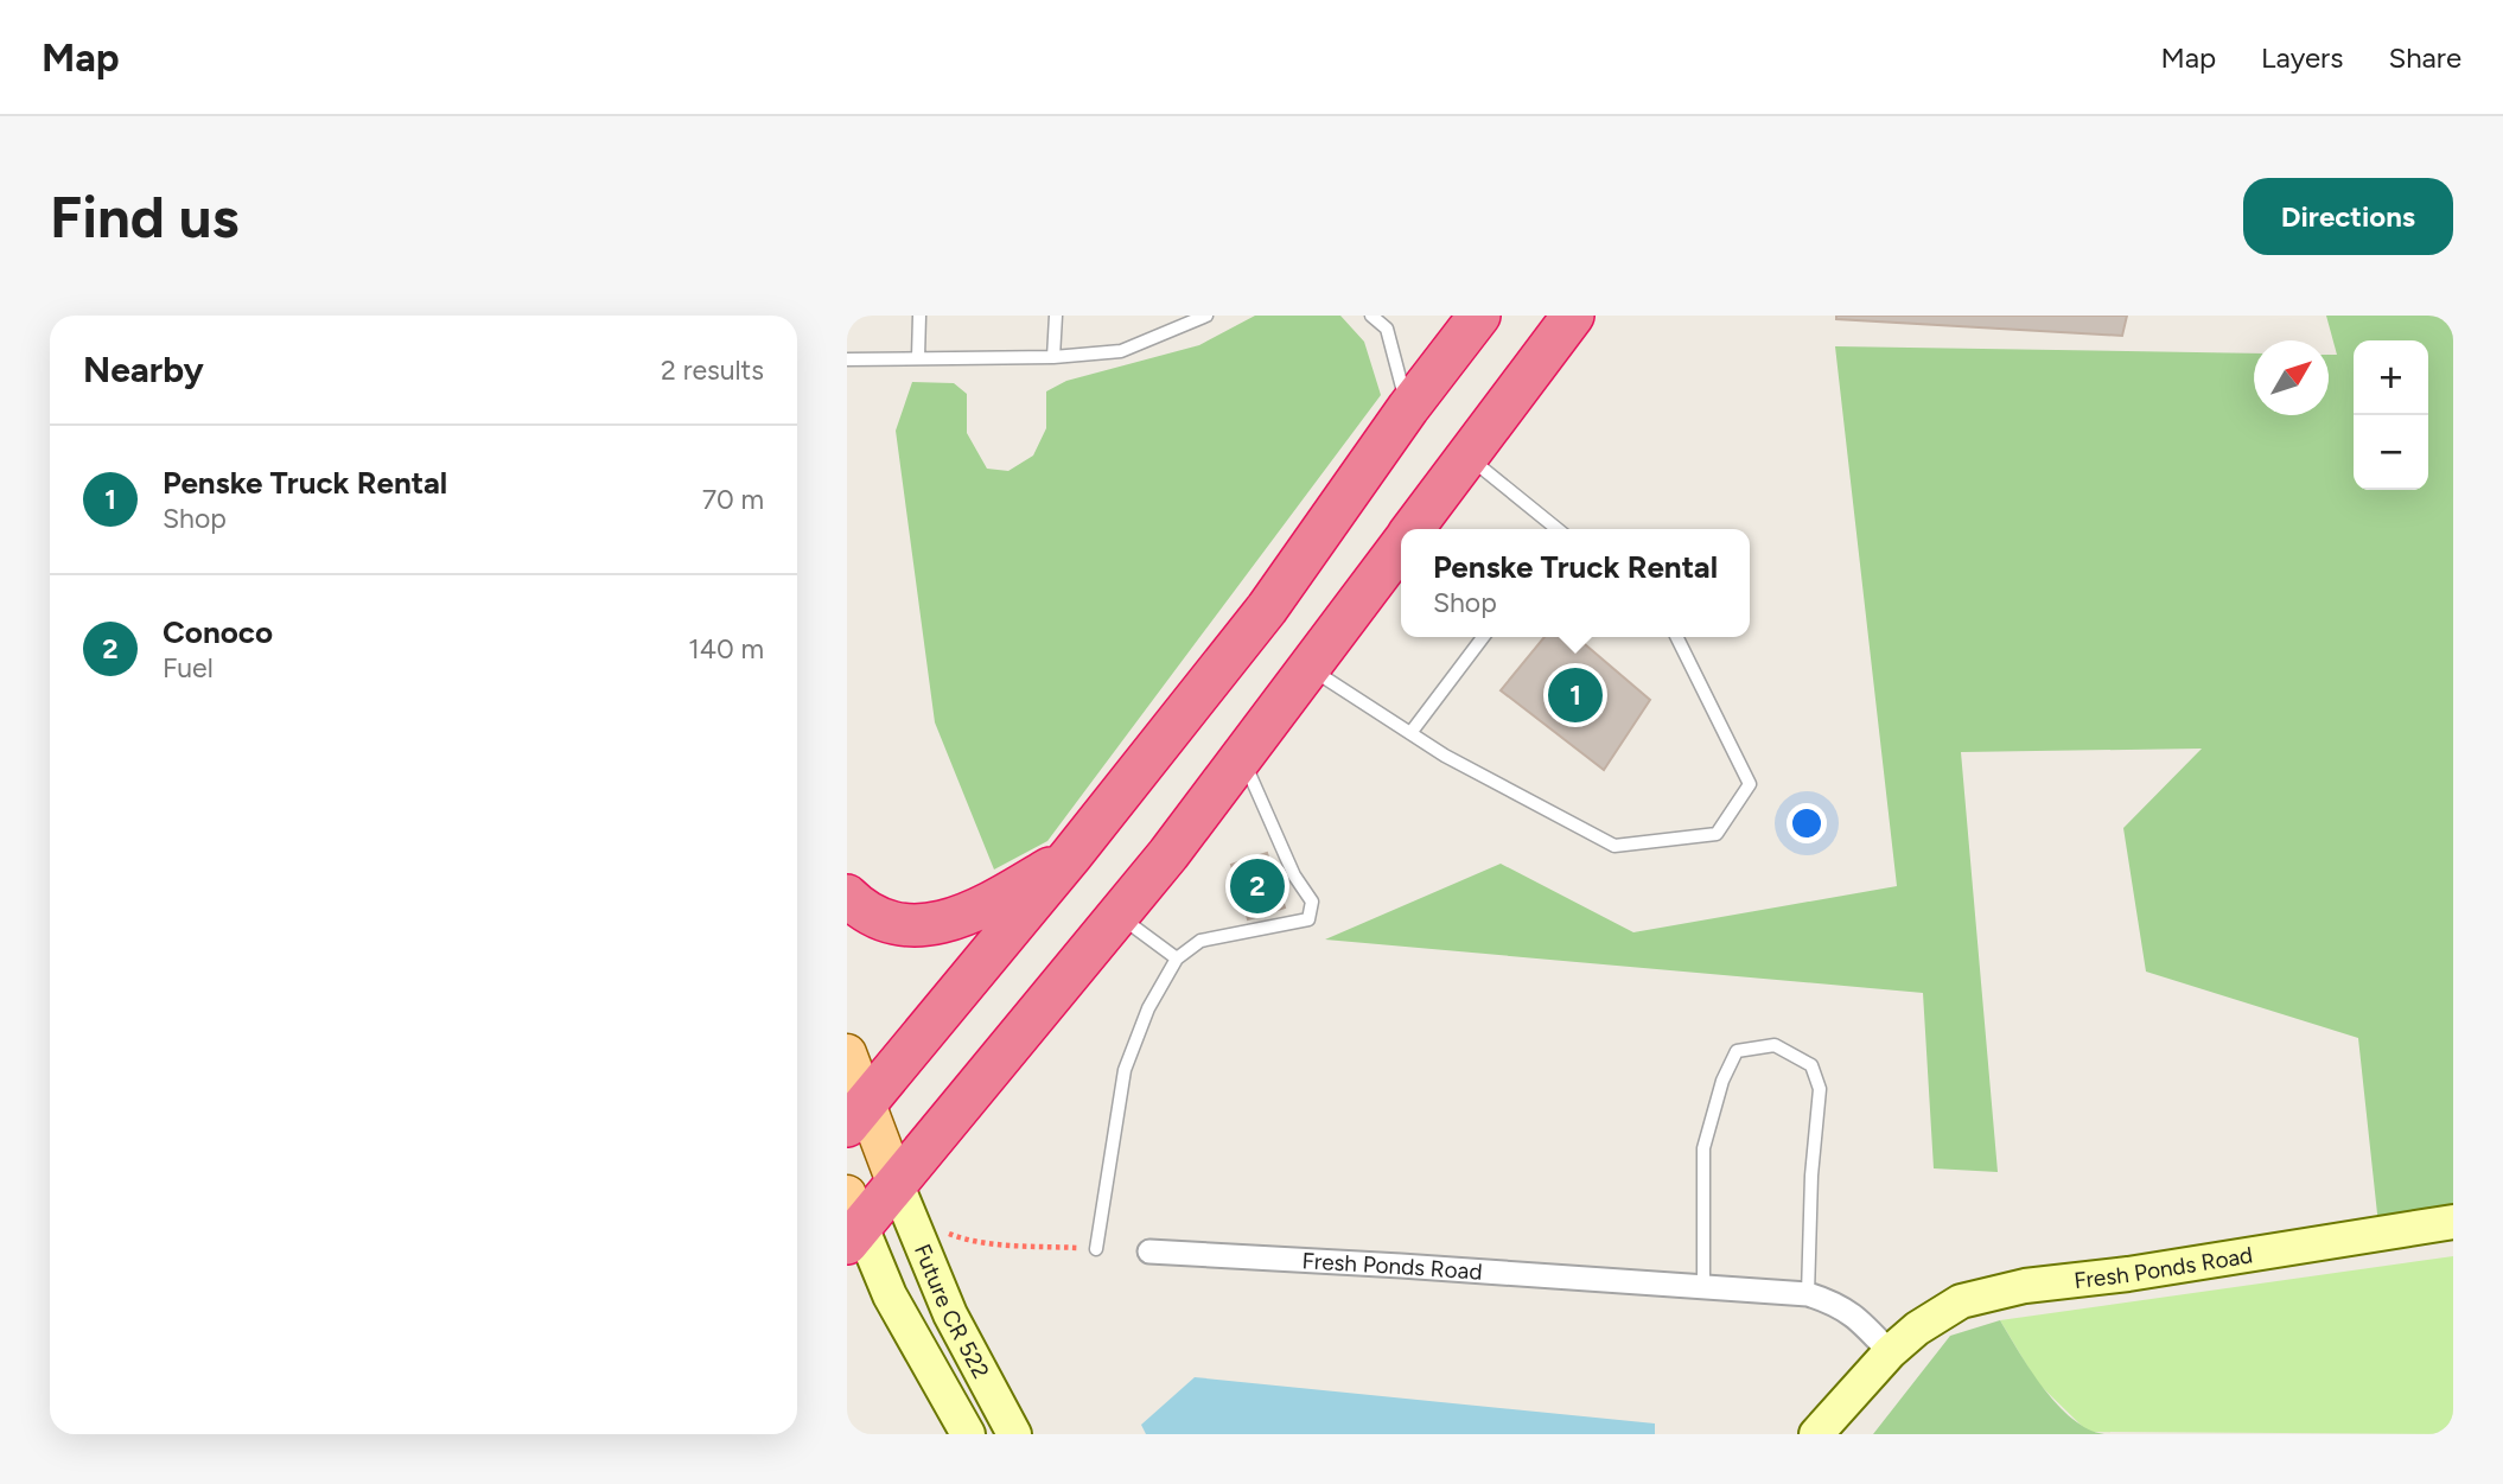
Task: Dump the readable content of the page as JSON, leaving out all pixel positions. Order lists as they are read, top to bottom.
{
  "streets": {
    "street": ["Fresh Ponds Road", "Future CR 522"]
  },
  "north": "top right",
  "page": {
    "header": "Map",
    "nav": ["Map", "Layers", "Share"],
    "buttons": "Directions",
    "title": "Find us",
    "heading": ["Nearby", "2 results"],
    "map_buttons": ["+", "−"],
    "list": [
      {
        "mark": "1",
        "name": "Penske Truck Rental",
        "note": "Shop",
        "value": "70 m"
      },
      {
        "mark": "2",
        "name": "Conoco",
        "note": "Fuel",
        "value": "140 m"
      }
    ],
    "popup": ["Penske Truck Rental", "Shop"],
    "pins": ["1", "2"]
  }
}
